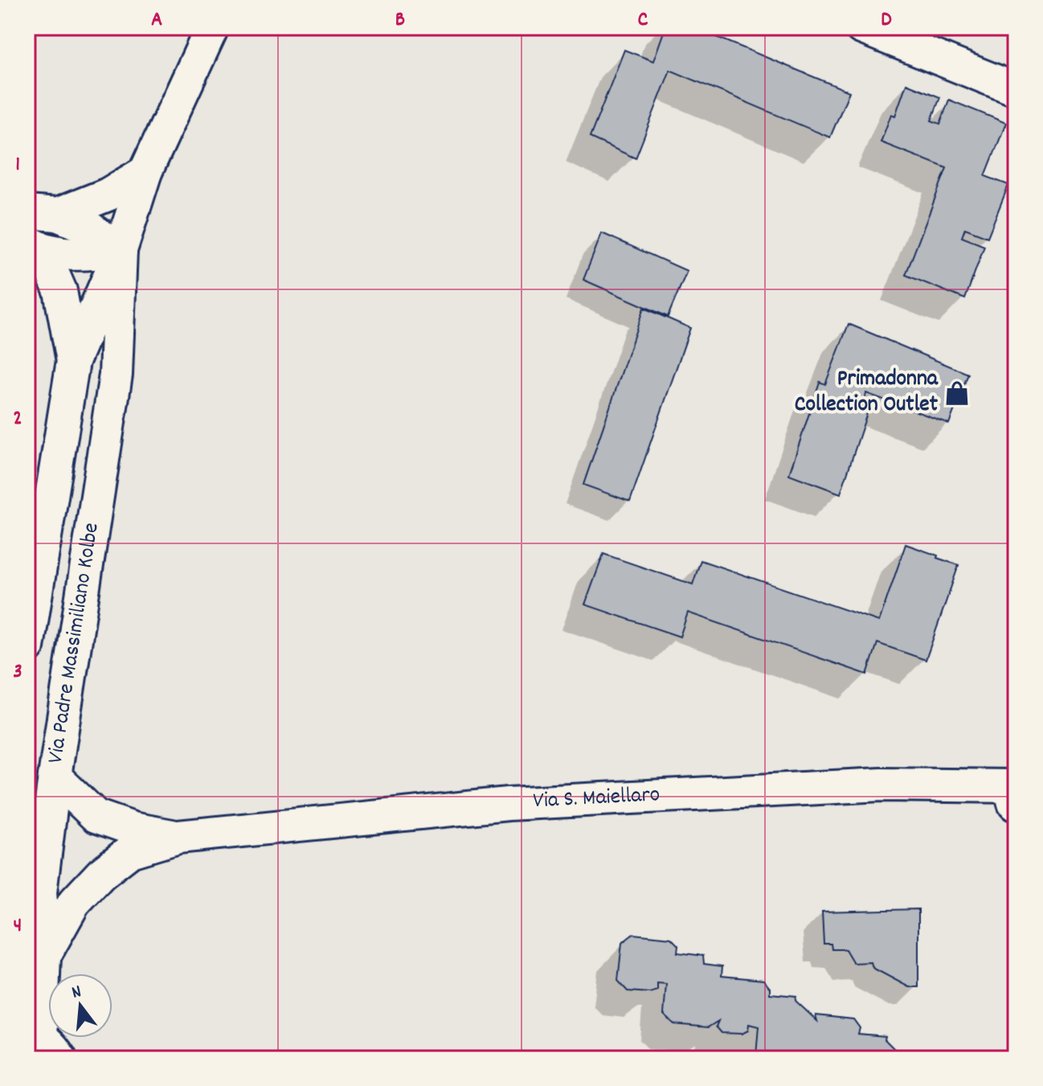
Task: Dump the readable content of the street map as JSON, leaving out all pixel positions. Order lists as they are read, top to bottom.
{
  "streets": {
    "street": ["Via Padre Massimiliano Kolbe", "Via S. Maiellaro"]
  },
  "crossings": [
    ["Via Padre Massimiliano Kolbe", "Via S. Maiellaro"]
  ],
  "places": {
    "shop": ["Primadonna Collection Outlet"]
  },
  "north": "top",
  "grid": {
    "columns": [
      "A",
      "B",
      "C",
      "D"
    ],
    "rows": [
      "1",
      "2",
      "3",
      "4"
    ]
  }
}
